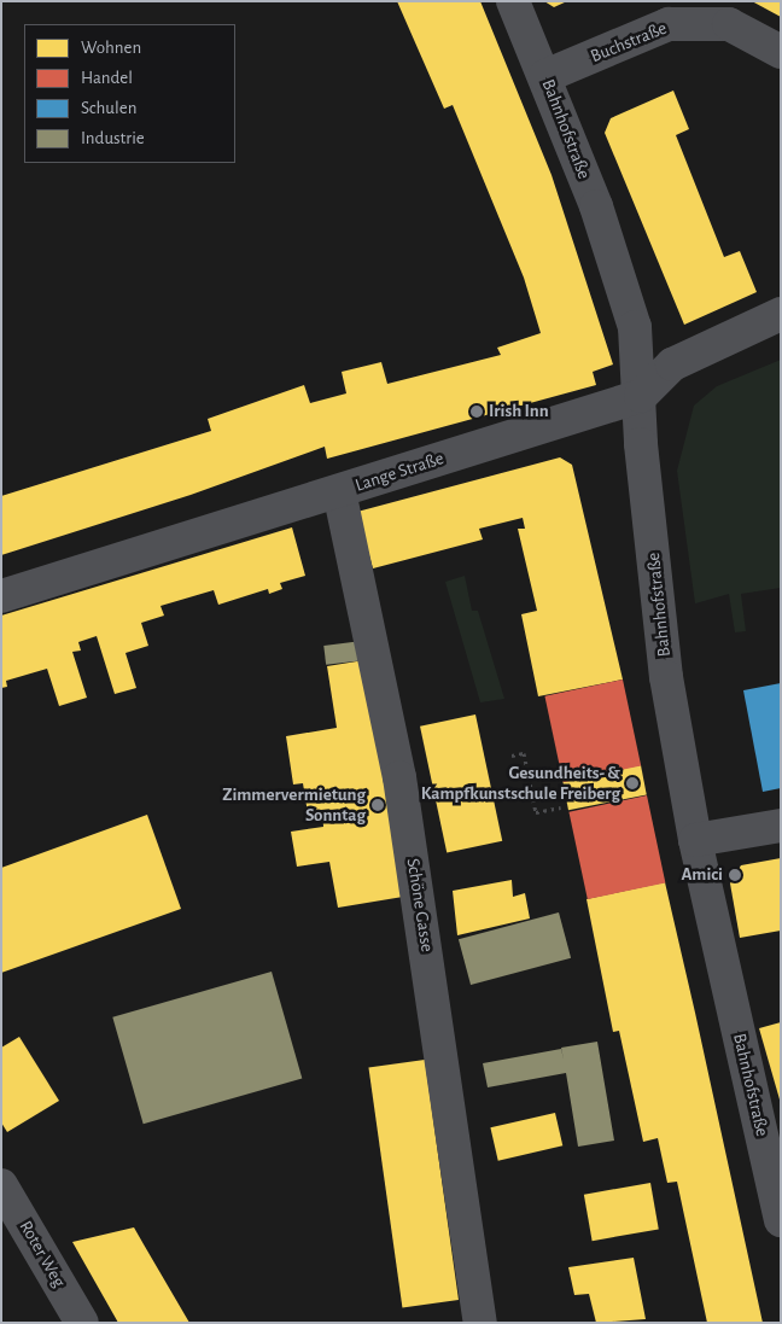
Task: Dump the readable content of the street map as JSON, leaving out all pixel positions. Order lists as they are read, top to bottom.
{
  "streets": {
    "street": [
      "Buchstraße",
      "Bahnhofstraße",
      "Lange Straße",
      "Schöne Gasse",
      "Roter Weg"
    ]
  },
  "crossings": [
    ["Buchstraße", "Bahnhofstraße"],
    ["Bahnhofstraße", "Lange Straße"],
    ["Lange Straße", "Schöne Gasse"]
  ],
  "places": [
    "Irish Inn",
    "Gesundheits- & Kampfkunstschule Freiberg",
    "Zimmervermietung Sonntag",
    "Amici"
  ],
  "legend": [
    "Wohnen",
    "Handel",
    "Schulen",
    "Industrie"
  ]
}
